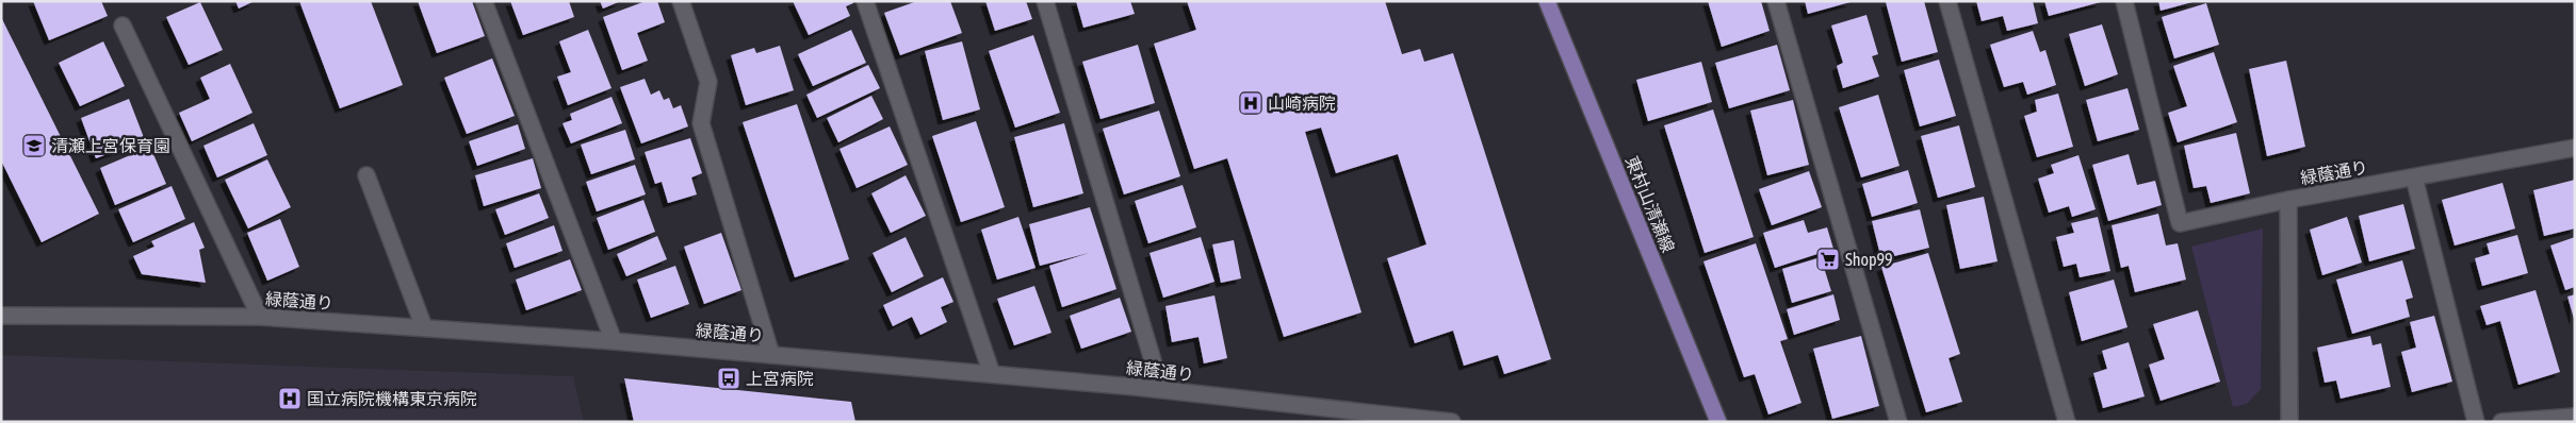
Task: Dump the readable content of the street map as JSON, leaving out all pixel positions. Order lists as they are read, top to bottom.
{
  "streets": {
    "main road": ["東村山清瀬線"],
    "street": ["緑蔭通り"]
  },
  "places": {
    "hospital": ["山崎病院", "国立病院機構東京病院"],
    "school or university": ["清瀬上宮保育園"],
    "supermarket": ["Shop99"],
    "bus stop": ["上宮病院"]
  }
}
